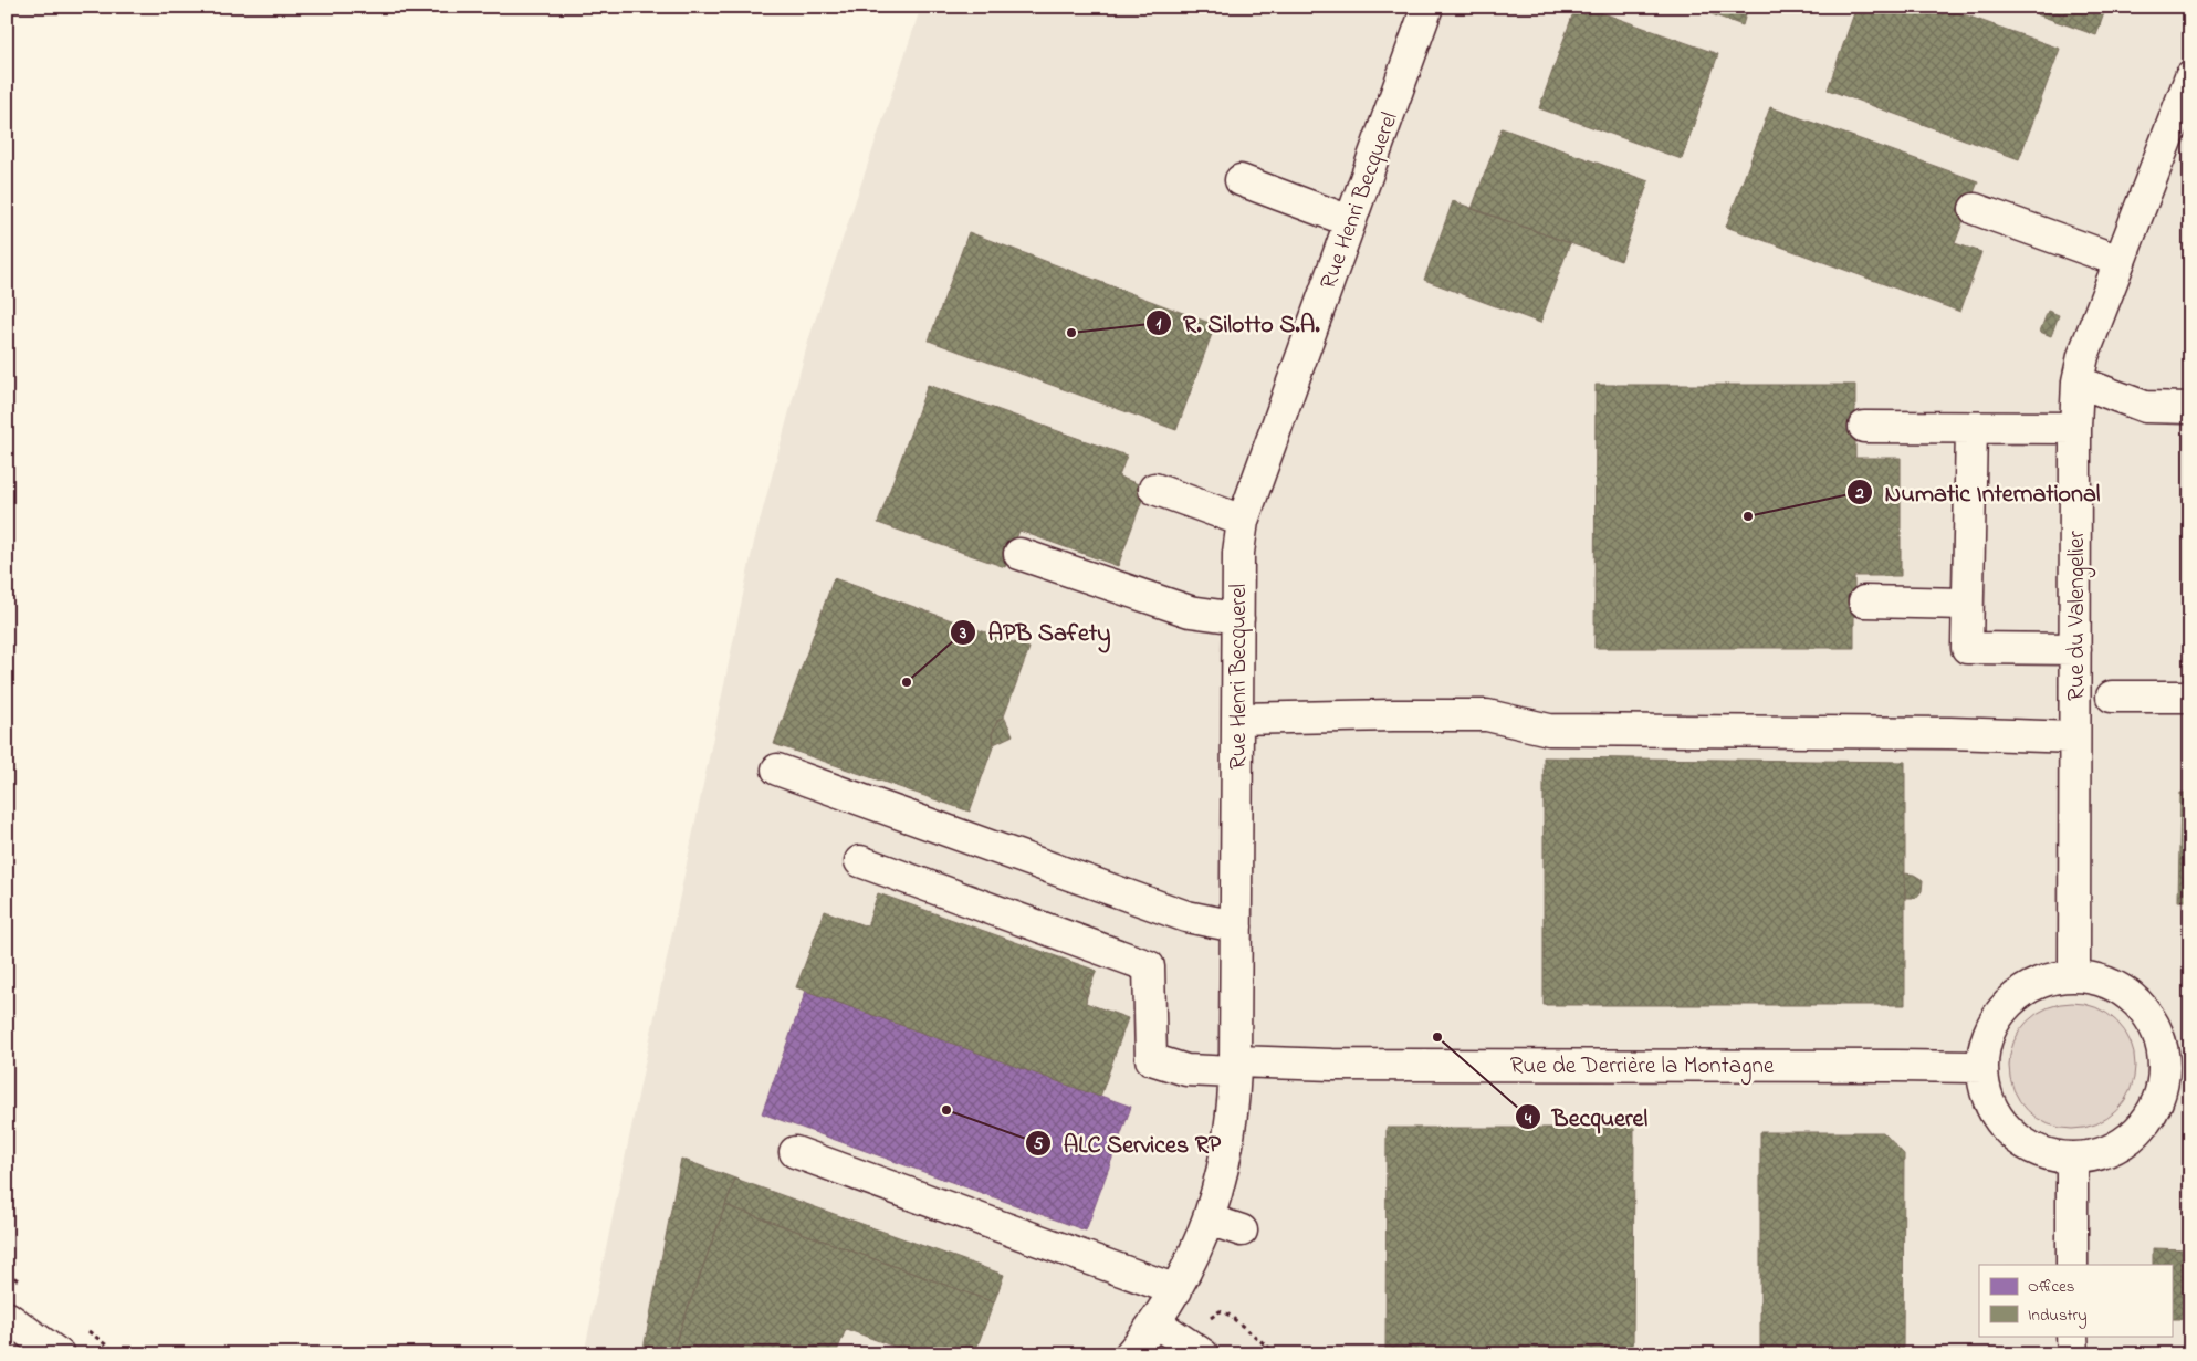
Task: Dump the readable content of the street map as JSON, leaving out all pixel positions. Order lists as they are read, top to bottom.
{
  "streets": {
    "street": ["Rue Henri Becquerel", "Rue du Valengelier", "Rue de Derrière la Montagne"]
  },
  "crossings": [
    ["Rue Henri Becquerel", "Rue de Derrière la Montagne"],
    ["Rue du Valengelier", "Rue de Derrière la Montagne"]
  ],
  "places": [
    "R. Silotto S.A.",
    "Numatic International",
    "APB Safety",
    "Becquerel",
    "ALC Services RP"
  ],
  "legend": ["Offices", "Industry"]
}
